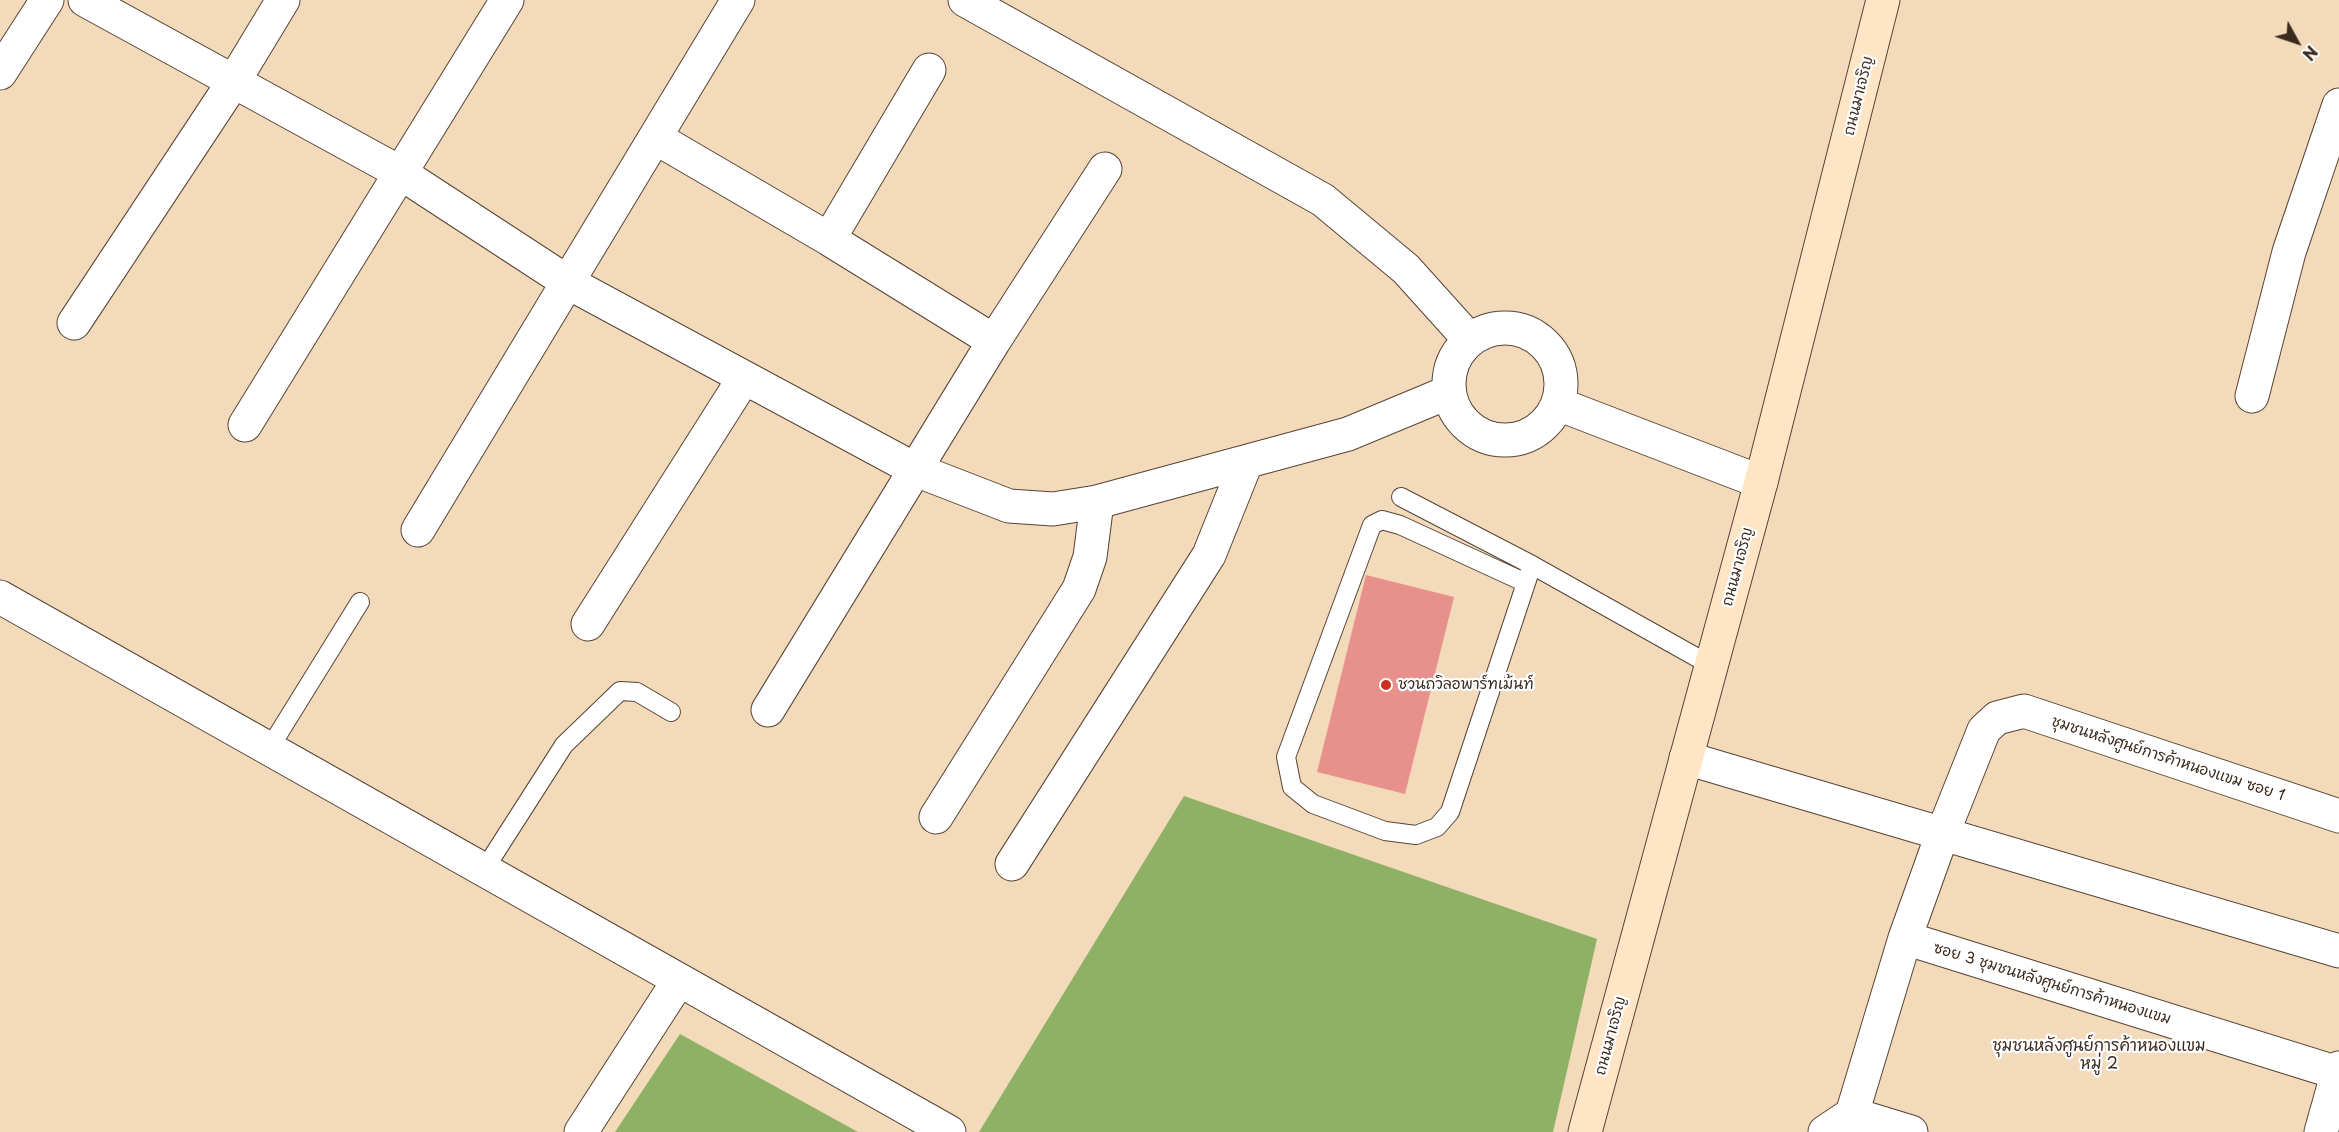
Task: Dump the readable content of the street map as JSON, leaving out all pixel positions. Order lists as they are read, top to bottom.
{
  "streets": {
    "main road": ["ถนนมาเจริญ"],
    "street": ["ชุมชนหลังศูนย์การค้าหนองแขม ซอย 1", "ซอย 3 ชุมชนหลังศูนย์การค้าหนองแขม"]
  },
  "districts": ["ชุมชนหลังศูนย์การค้าหนองแขม หมู่ 2"],
  "places": ["ชวนถวิลอพาร์ทเม้นท์"],
  "north": "bottom right"
}
